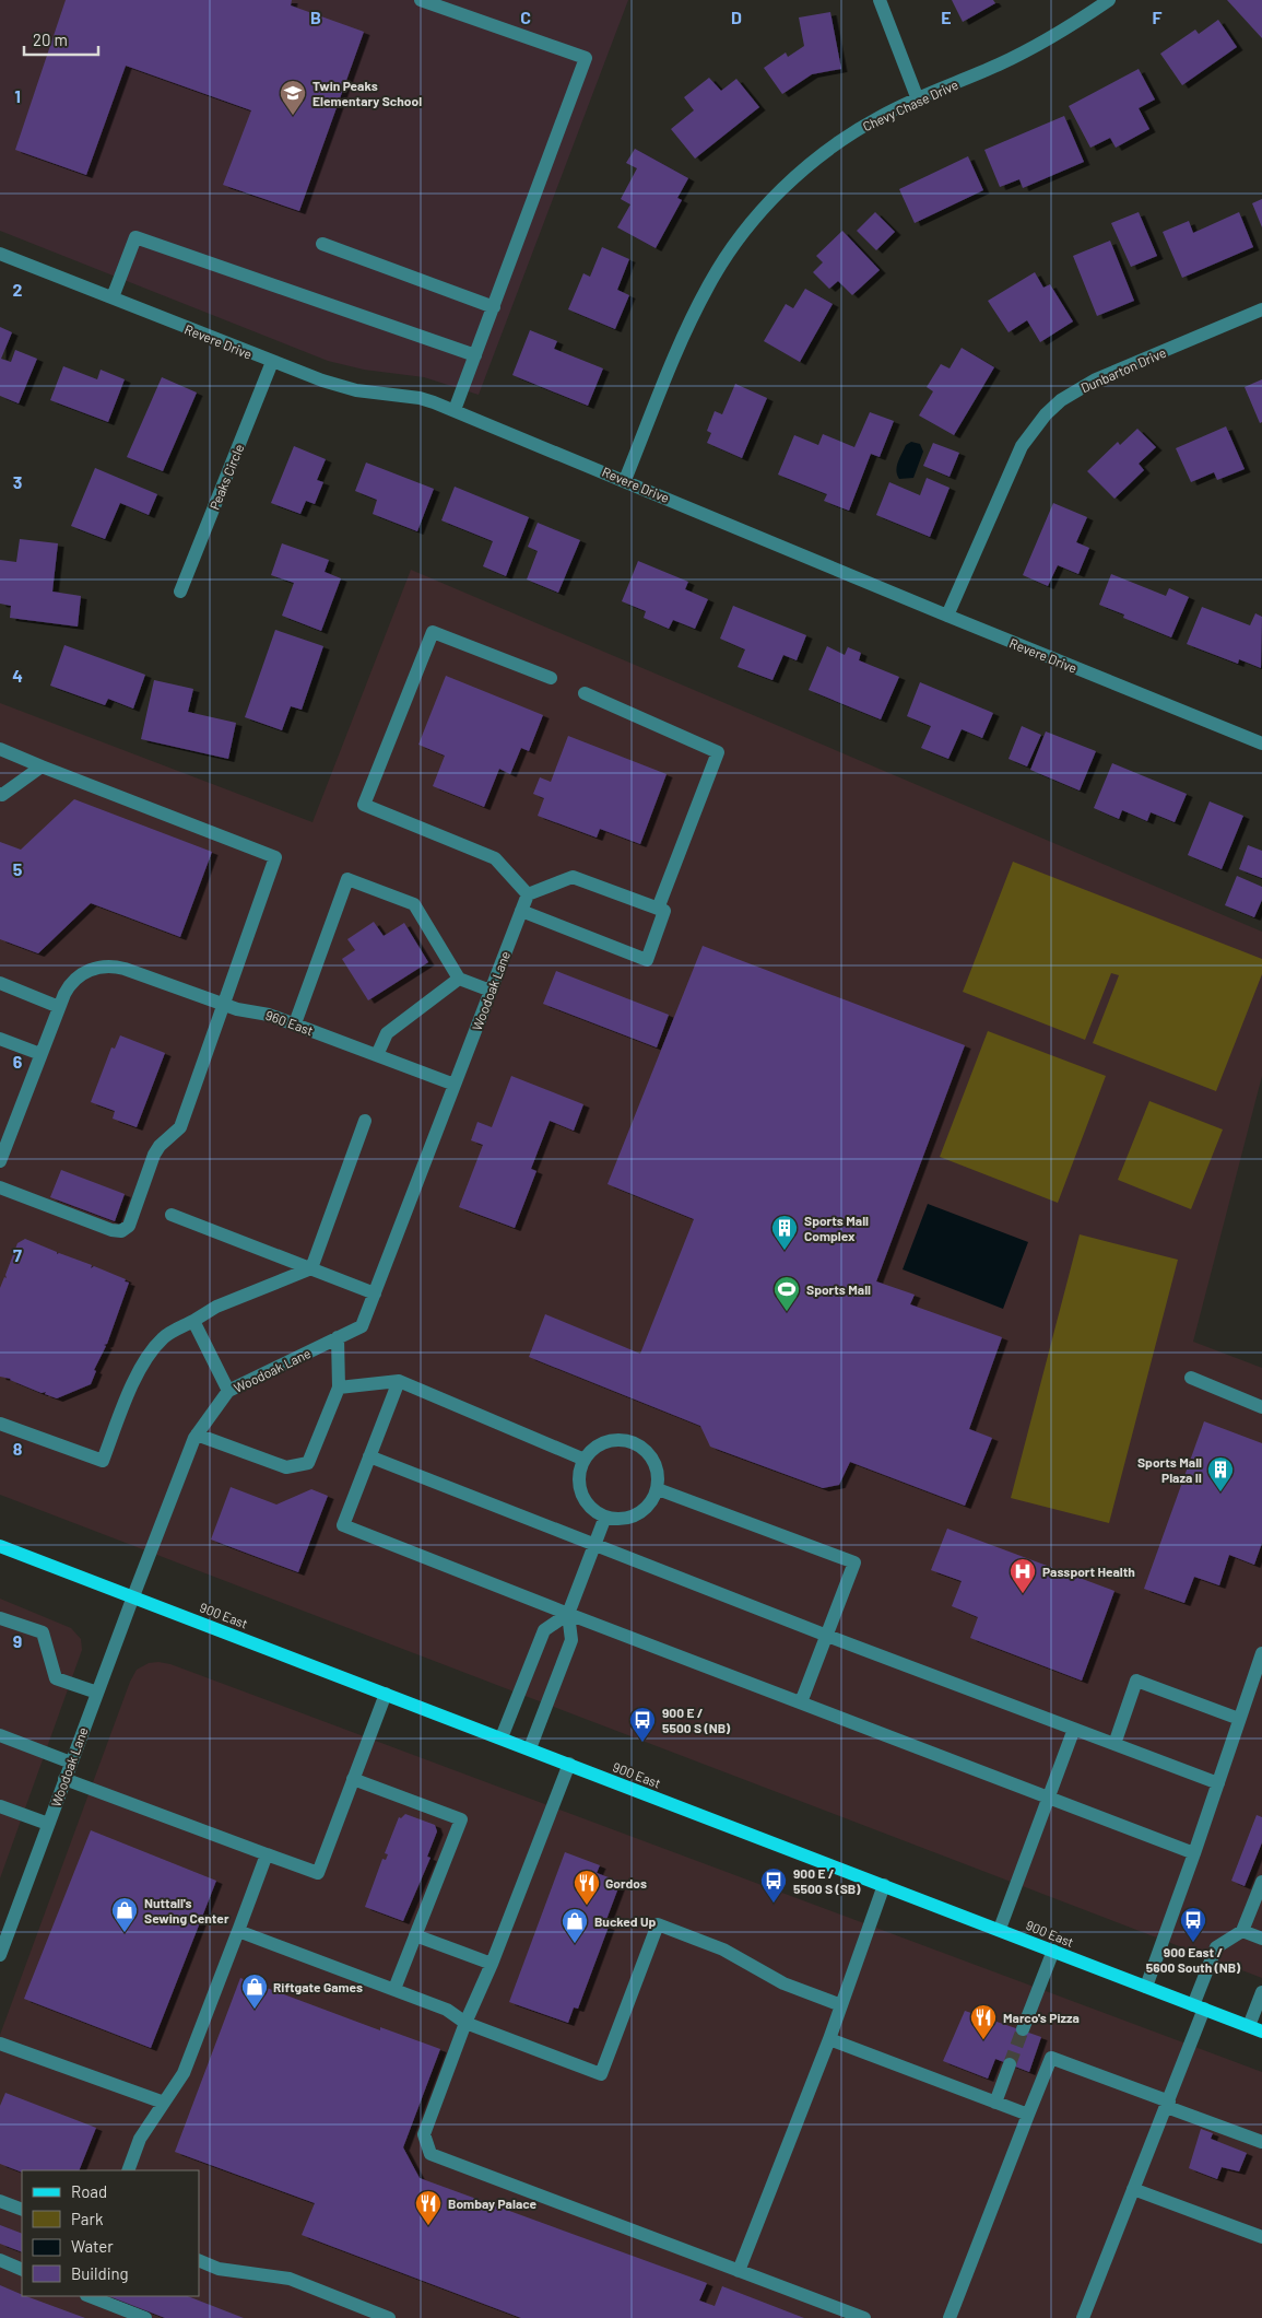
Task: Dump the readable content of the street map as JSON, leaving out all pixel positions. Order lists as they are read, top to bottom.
{
  "streets": {
    "main road": ["900 East"],
    "street": [
      "Chevy Chase Drive",
      "Revere Drive",
      "Dunbarton Drive",
      "Peaks Circle",
      "Woodoak Lane",
      "960 East"
    ]
  },
  "crossings": [
    ["Chevy Chase Drive", "Revere Drive"],
    ["Revere Drive", "Dunbarton Drive"],
    ["Revere Drive", "Peaks Circle"],
    ["Woodoak Lane", "960 East"],
    ["Woodoak Lane", "900 East"]
  ],
  "places": {
    "school or university": ["Twin Peaks Elementary School"],
    "building": ["Sports Mall Complex", "Sports Mall Plaza II"],
    "sports": ["Sports Mall"],
    "hospital": ["Passport Health"],
    "bus stop": ["900 E / 5500 S (NB)", "900 E / 5500 S (SB)", "900 East / 5600 South (NB)"],
    "restaurant": ["Gordos", "Marco's Pizza", "Bombay Palace"],
    "shop": ["Nuttall's Sewing Center", "Bucked Up", "Riftgate Games"]
  },
  "legend": [
    "Road",
    "Park",
    "Water",
    "Building"
  ],
  "scale_bar": "20 m",
  "grid": {
    "columns": [
      "B",
      "C",
      "D",
      "E",
      "F"
    ],
    "rows": [
      "1",
      "2",
      "3",
      "4",
      "5",
      "6",
      "7",
      "8",
      "9"
    ]
  }
}
